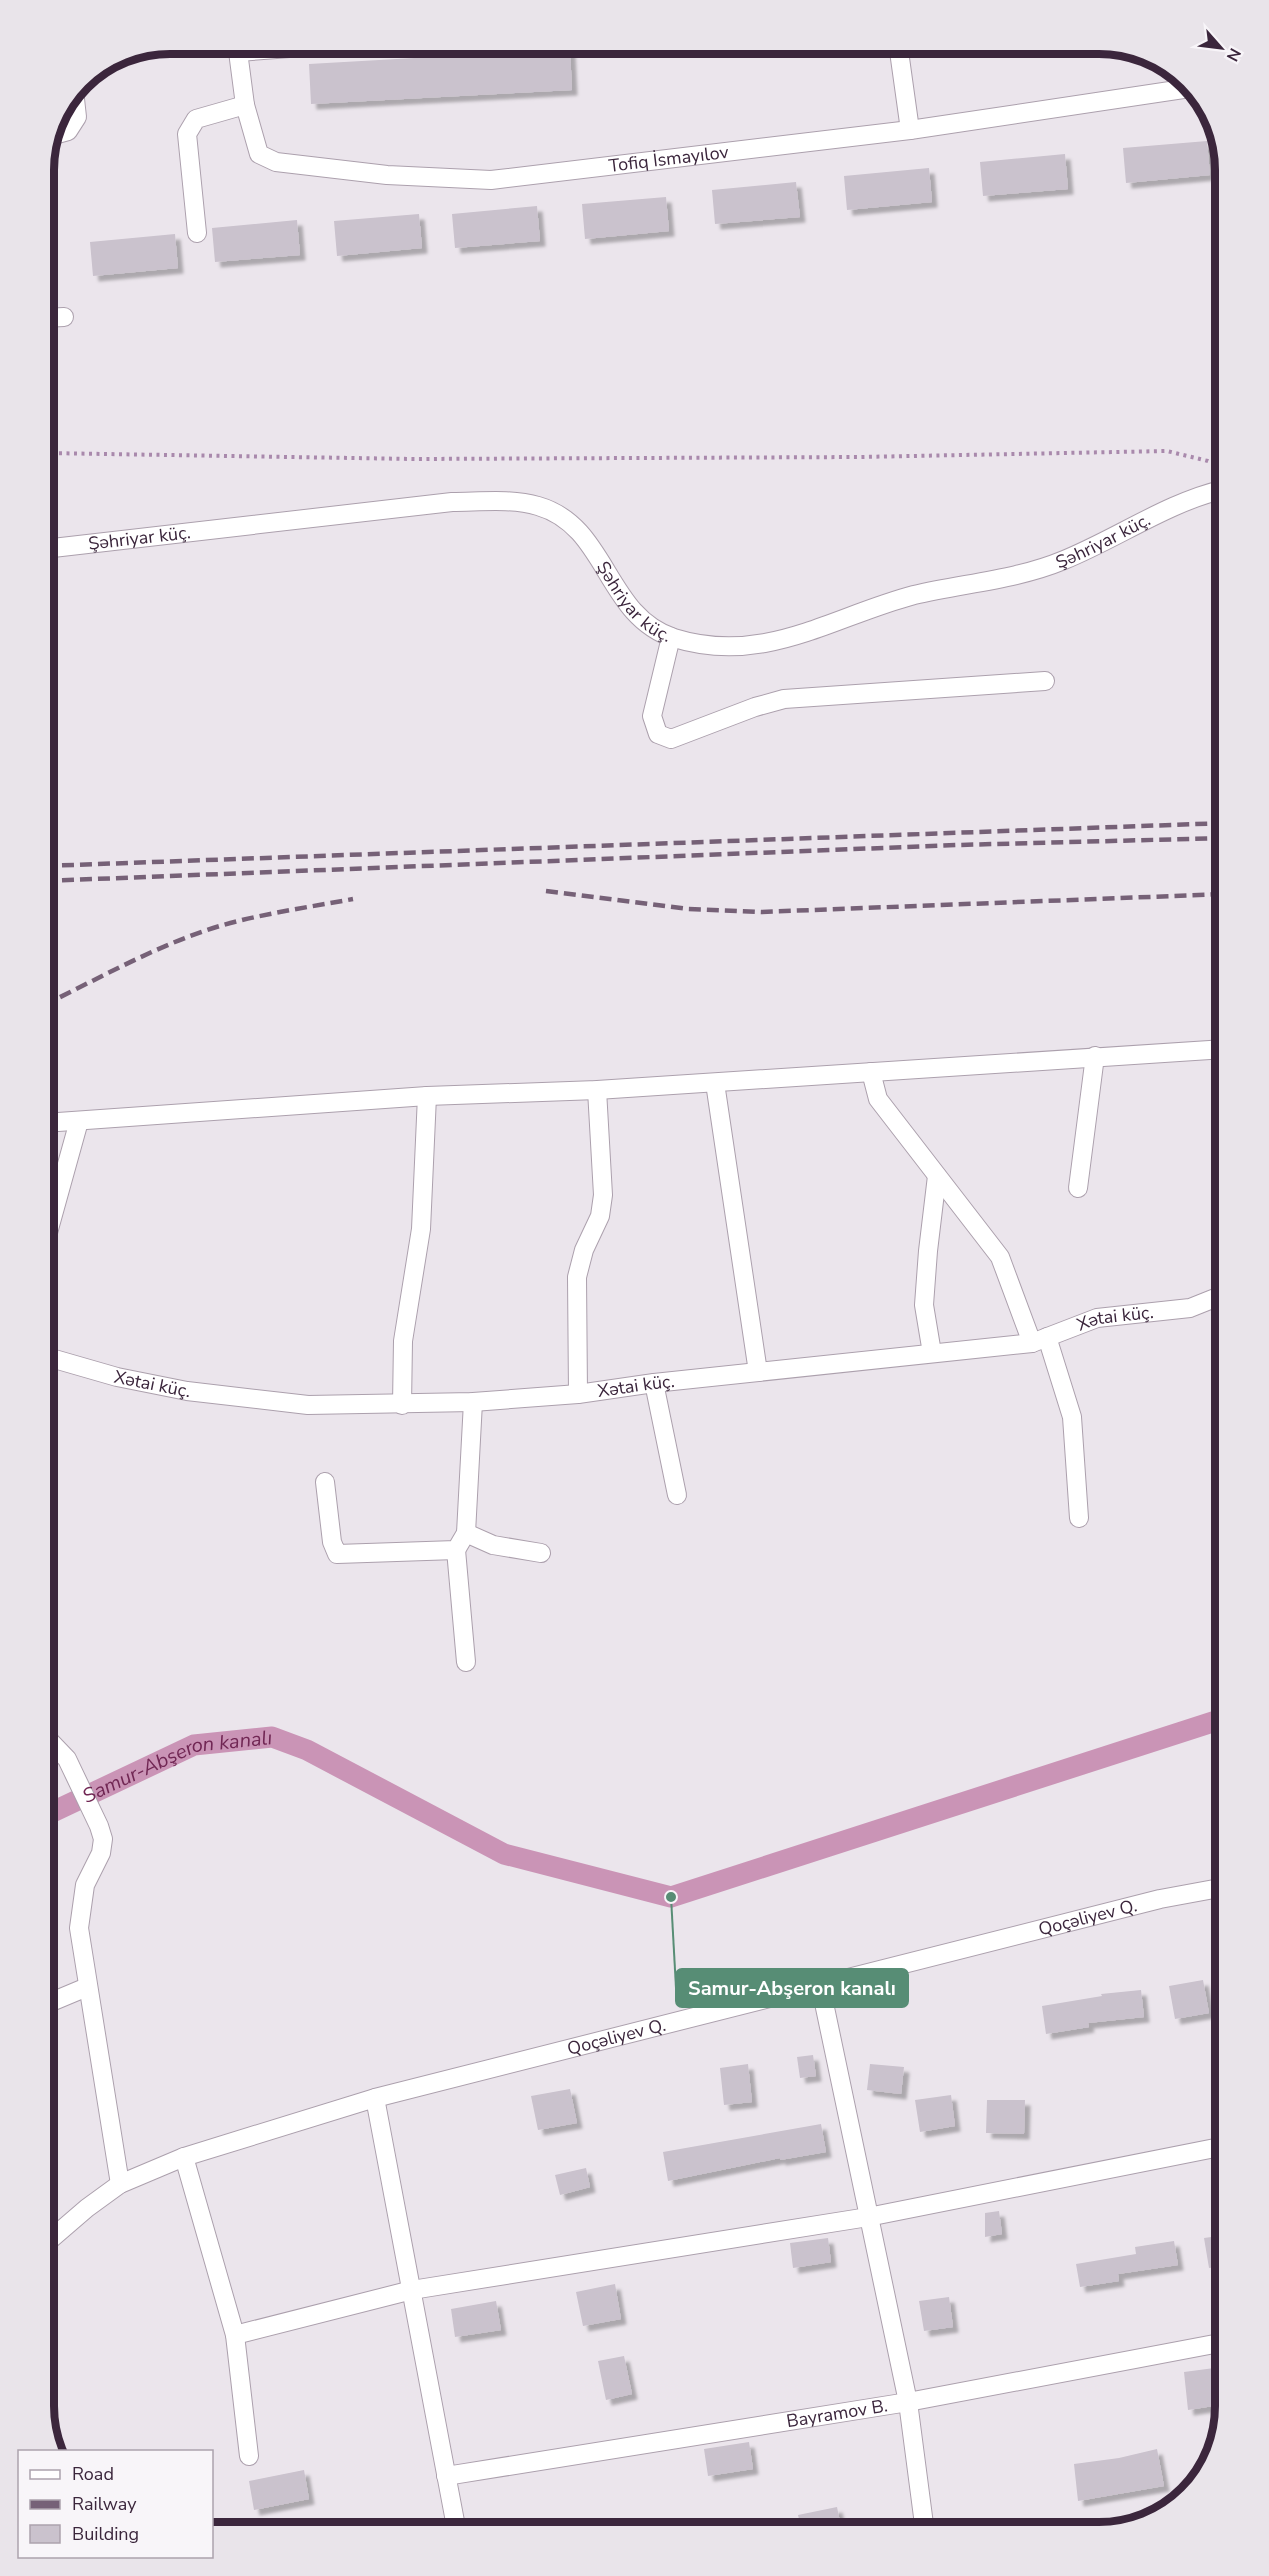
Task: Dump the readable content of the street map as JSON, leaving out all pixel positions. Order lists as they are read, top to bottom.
{
  "streets": {
    "street": [
      "Tofiq İsmayılov",
      "Şəhriyar küç.",
      "Xətai küç.",
      "Qoçəliyev Q.",
      "Bayramov B."
    ]
  },
  "water": ["Samur-Abşeron kanalı"],
  "places": ["Samur-Abşeron kanalı"],
  "legend": ["Road", "Railway", "Building"],
  "north": "bottom right"
}
